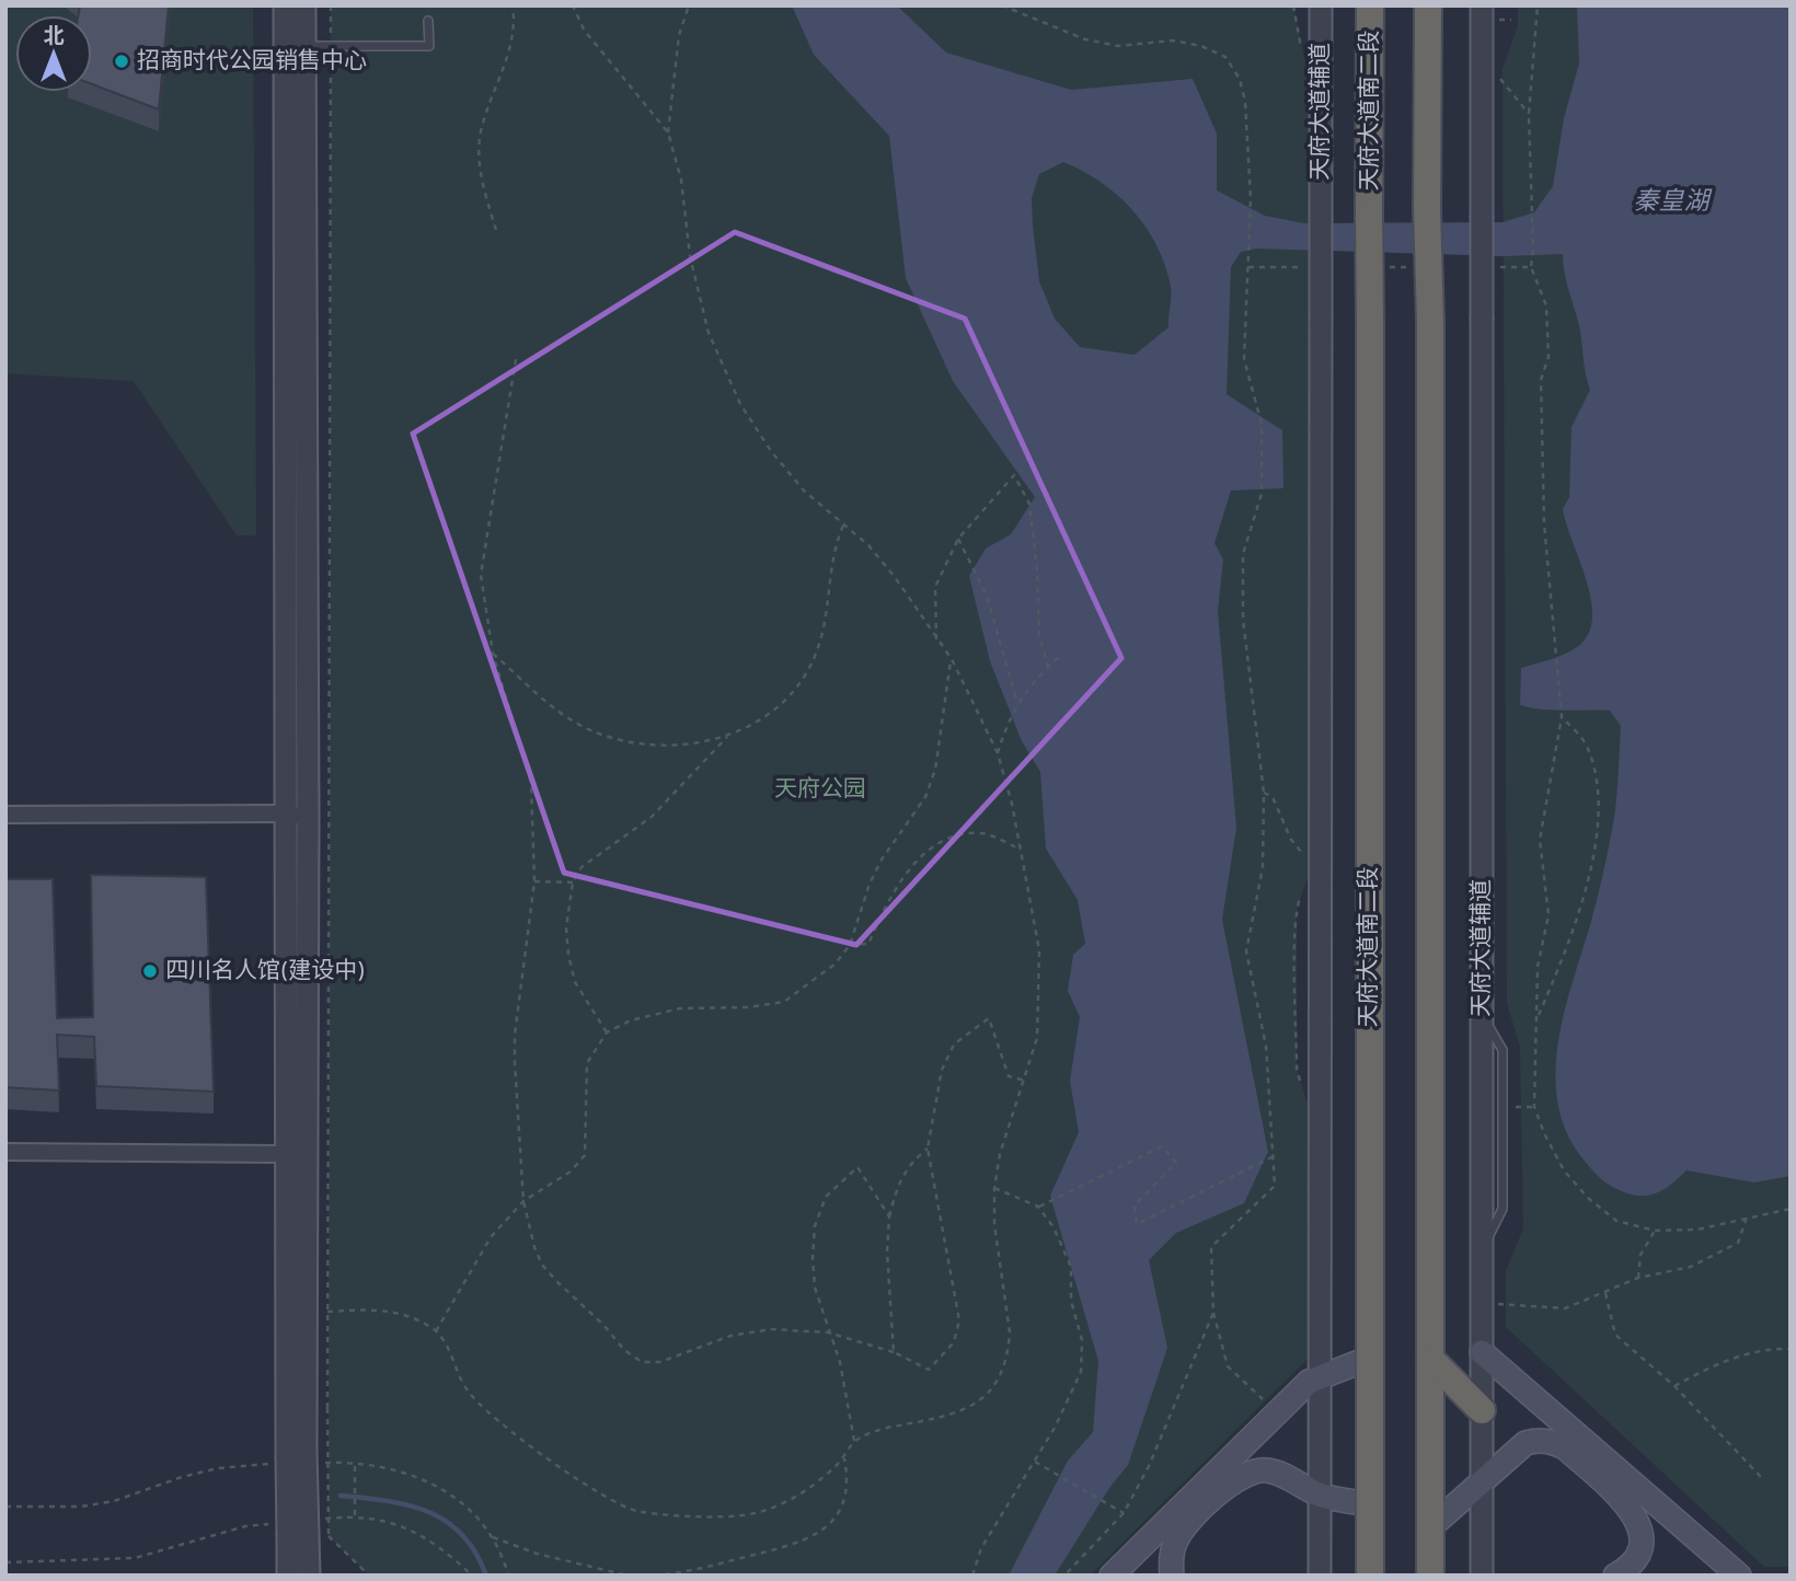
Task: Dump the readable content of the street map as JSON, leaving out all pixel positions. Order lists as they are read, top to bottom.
{
  "streets": {
    "highway": ["天府大道南二段"],
    "street": ["天府大道辅道"]
  },
  "water": ["秦皇湖"],
  "parks": ["天府公园"],
  "places": ["招商时代公园销售中心", "四川名人馆(建设中)"],
  "north": "top"
}
